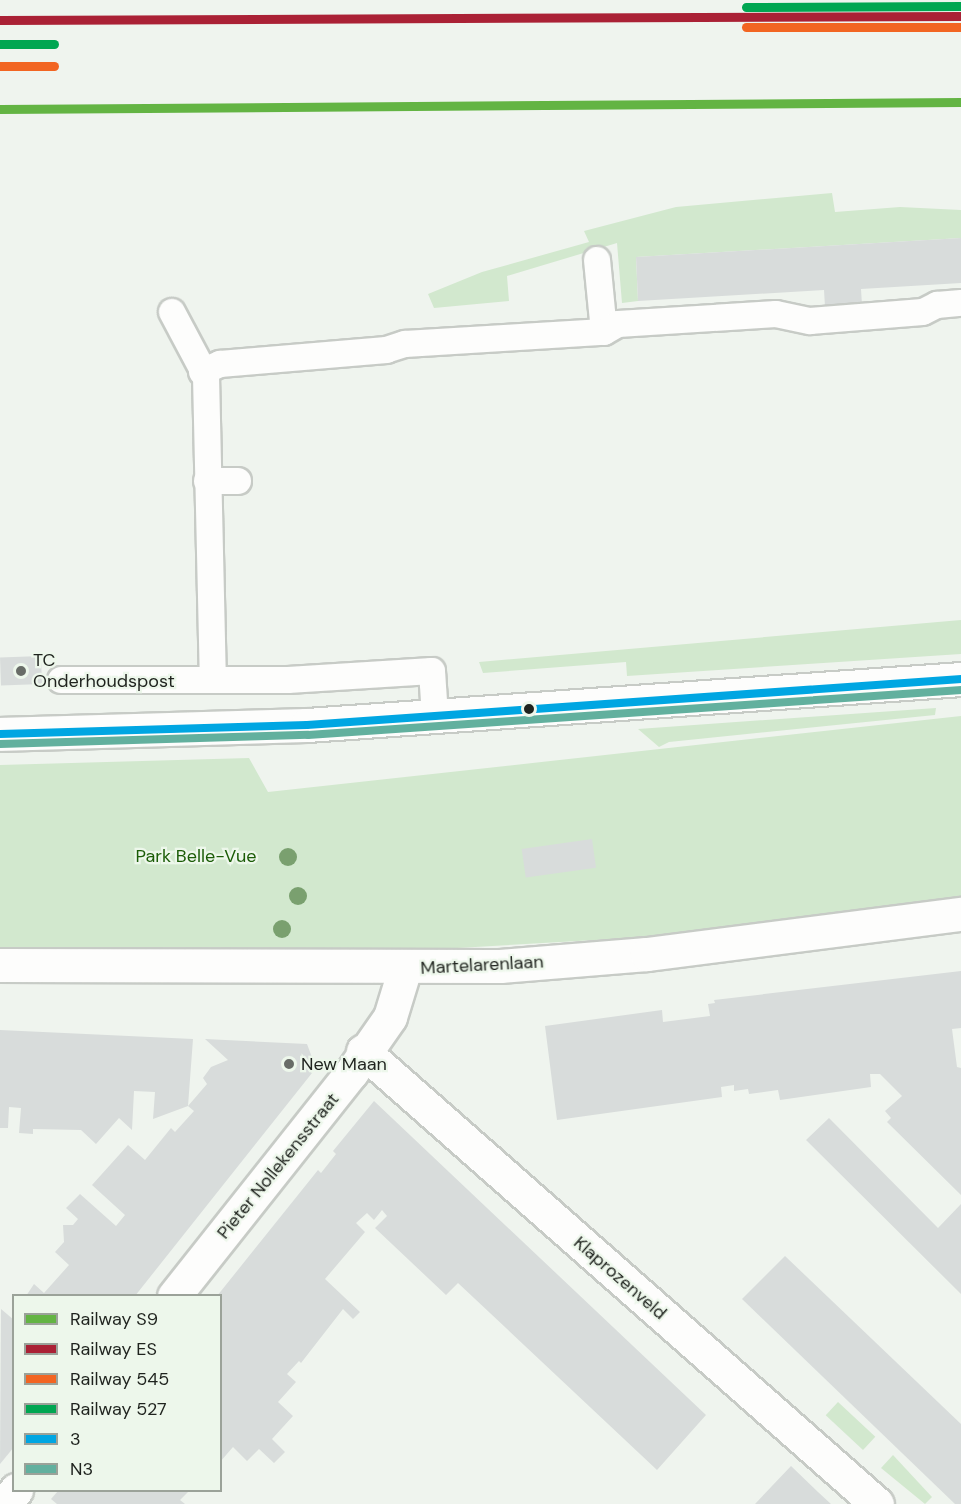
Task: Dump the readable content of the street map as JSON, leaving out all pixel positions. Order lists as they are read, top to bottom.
{
  "streets": {
    "street": ["Martelarenlaan", "Pieter Nollekensstraat", "Klaprozenveld"]
  },
  "crossings": [
    ["Martelarenlaan", "Pieter Nollekensstraat"],
    ["Pieter Nollekensstraat", "Klaprozenveld"]
  ],
  "parks": ["Park Belle-Vue"],
  "places": ["TC Onderhoudspost", "New Maan"],
  "lines": [
    "rail line 527",
    "rail line ES",
    "rail line 545",
    "rail line S9",
    "transit line 3",
    "transit line N3"
  ],
  "legend": [
    "Railway S9",
    "Railway ES",
    "Railway 545",
    "Railway 527",
    "3",
    "N3"
  ]
}
